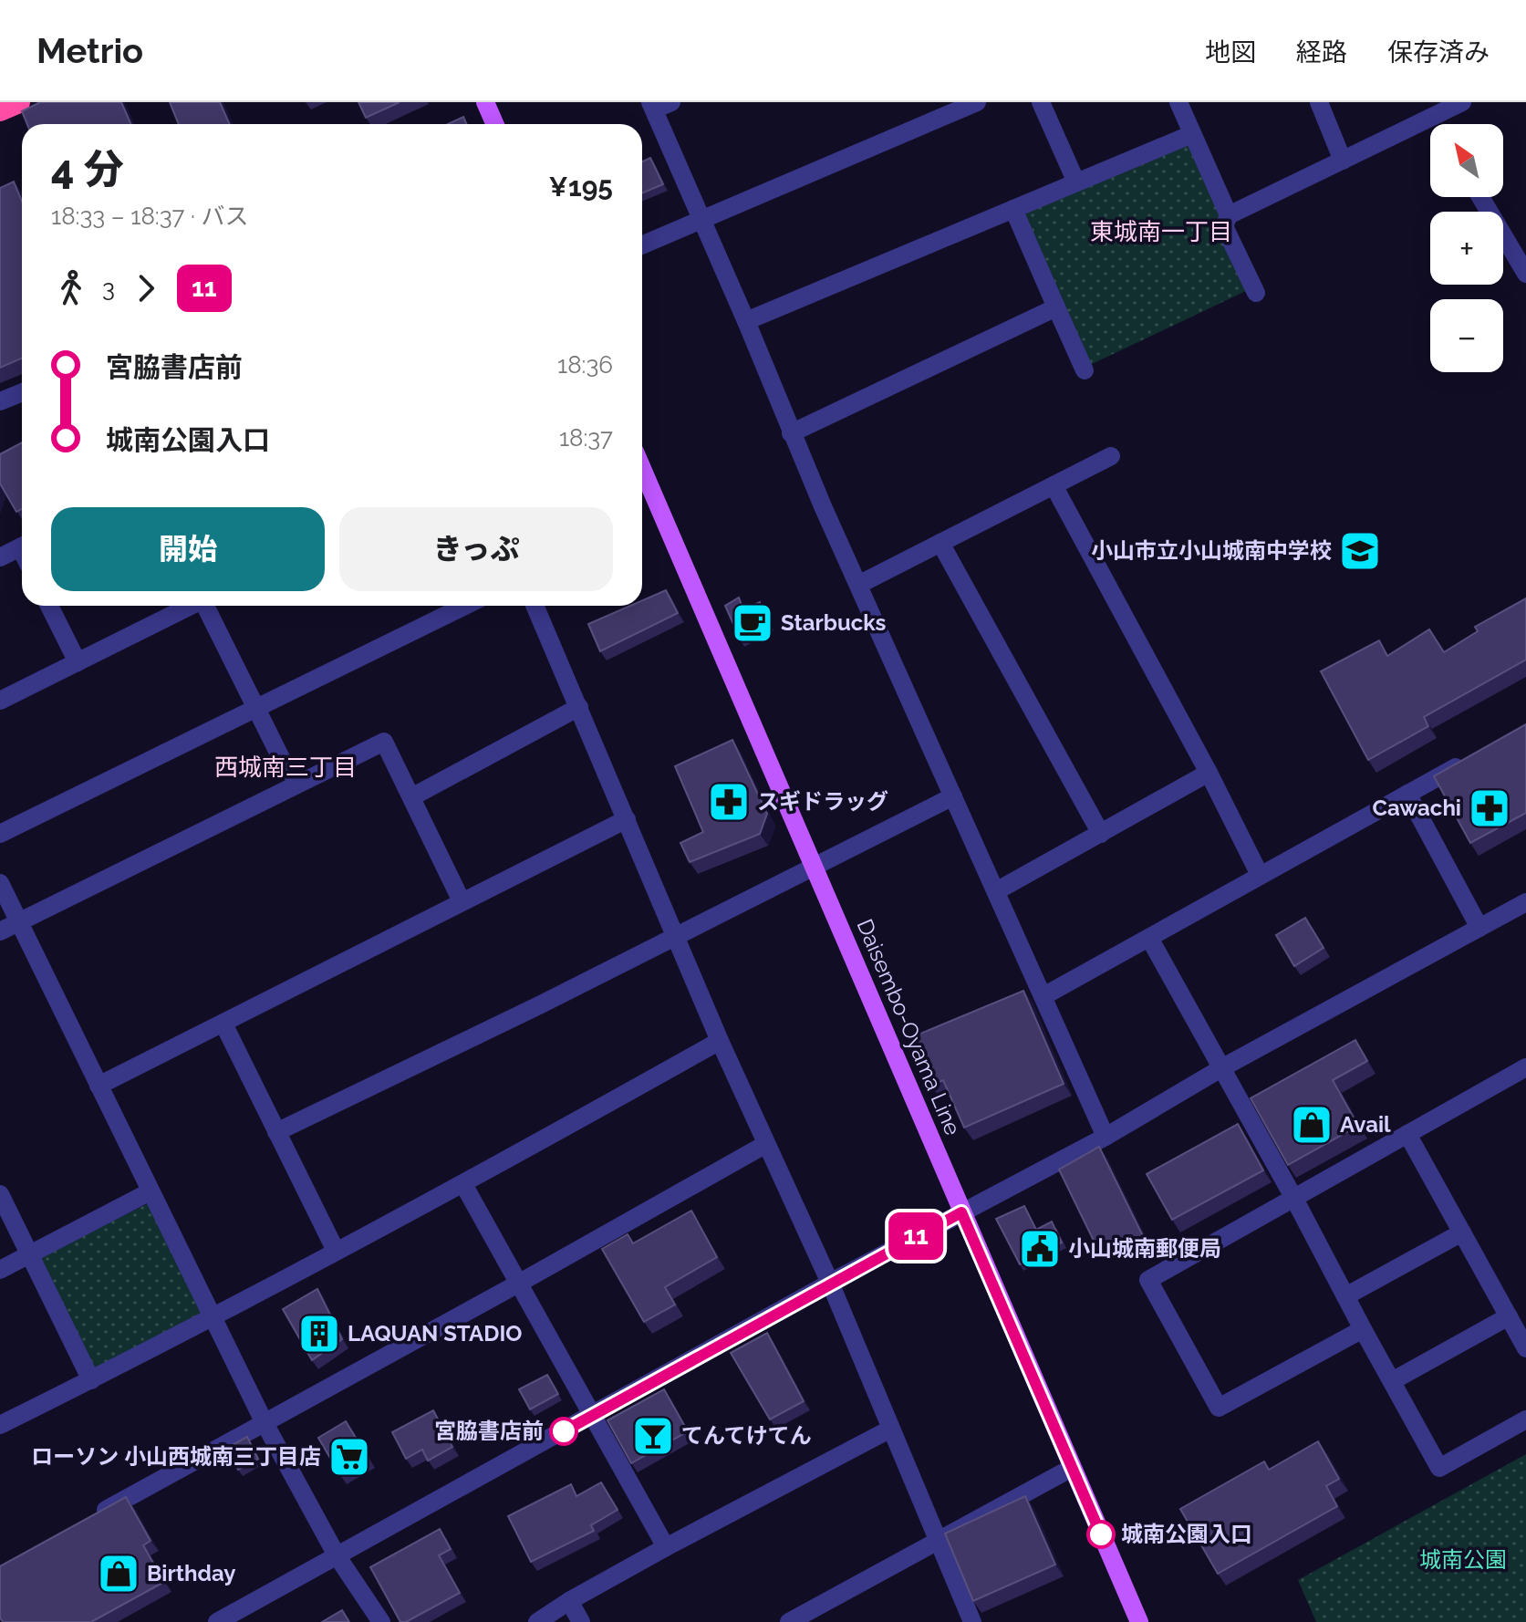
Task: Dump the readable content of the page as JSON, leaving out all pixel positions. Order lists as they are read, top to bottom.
{
  "streets": {
    "main road": ["Daisembo-Oyama Line"]
  },
  "districts": ["東城南一丁目", "西城南三丁目"],
  "parks": ["城南公園"],
  "places": {
    "school or university": ["小山市立小山城南中学校"],
    "cafe": ["Starbucks"],
    "pharmacy": ["スギドラッグ", "Cawachi"],
    "shop": ["Avail", "Birthday"],
    "public building": ["小山城南郵便局"],
    "building": ["LAQUAN STADIO"],
    "other": ["宮脇書店前", "城南公園入口"],
    "bar": ["てんてけてん"],
    "supermarket": ["ローソン 小山西城南三丁目店"]
  },
  "lines": ["bus line 11"],
  "north": "top left",
  "page": {
    "header": "Metrio",
    "nav": ["地図", "経路", "保存済み"],
    "on_map": "11",
    "map_buttons": ["+", "−"],
    "heading": ["4 分", "18:33 – 18:37 · バス", "¥195"],
    "legs": ["3", "11"],
    "list": [
      {
        "name": "宮脇書店前",
        "value": "18:36"
      },
      {
        "name": "城南公園入口",
        "value": "18:37"
      }
    ],
    "buttons": ["開始", "きっぷ"]
  }
}
